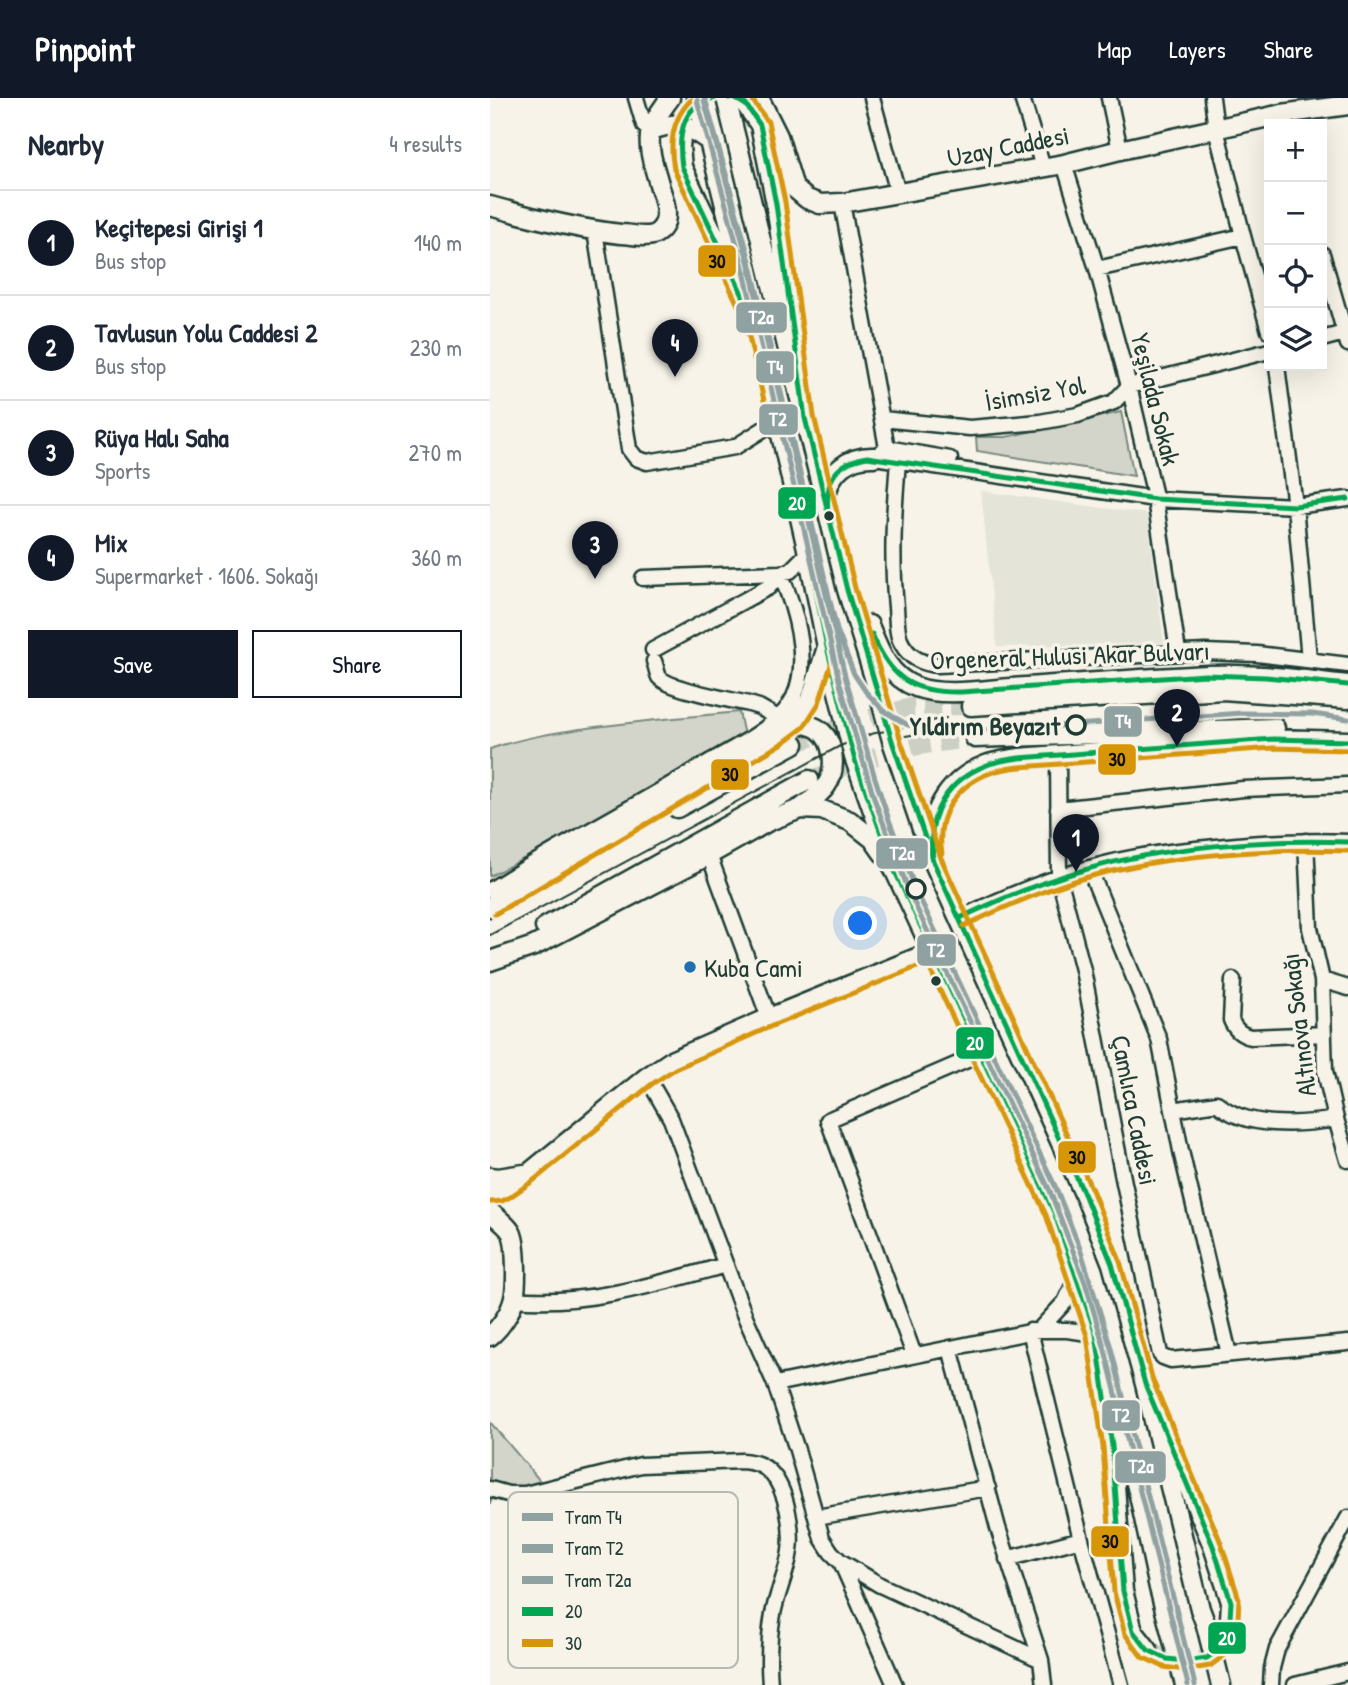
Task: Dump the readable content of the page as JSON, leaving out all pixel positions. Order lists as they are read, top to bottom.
{
  "streets": {
    "main road": ["Uzay Caddesi", "Orgeneral Hulusi Akar Bulvarı"],
    "street": [
      "İsimsiz Yol",
      "Yeşilada Sokak",
      "Altınova Sokağı",
      "Çamlıca Caddesi"
    ]
  },
  "crossings": [
    ["Uzay Caddesi", "Yeşilada Sokak"],
    ["İsimsiz Yol", "Yeşilada Sokak"]
  ],
  "places": ["Yıldırım Beyazıt", "Kuba Cami"],
  "lines": [
    "tram line T4",
    "transit line 20",
    "transit line 30",
    "tram line T2",
    "tram line T2a"
  ],
  "legend": [
    "Tram T4",
    "Tram T2",
    "Tram T2a",
    "20",
    "30"
  ],
  "page": {
    "header": "Pinpoint",
    "nav": ["Map", "Layers", "Share"],
    "heading": ["Nearby", "4 results"],
    "map_buttons": ["+", "−"],
    "list": [
      {
        "mark": "1",
        "name": "Keçitepesi Girişi 1",
        "note": "Bus stop",
        "value": "140 m"
      },
      {
        "mark": "2",
        "name": "Tavlusun Yolu Caddesi 2",
        "note": "Bus stop",
        "value": "230 m"
      },
      {
        "mark": "3",
        "name": "Rüya Halı Saha",
        "note": "Sports",
        "value": "270 m"
      },
      {
        "mark": "4",
        "name": "Mix",
        "note": "Supermarket · 1606. Sokağı",
        "value": "360 m"
      }
    ],
    "pins": [
      "4",
      "3",
      "2",
      "1"
    ],
    "buttons": ["Save", "Share"]
  }
}
